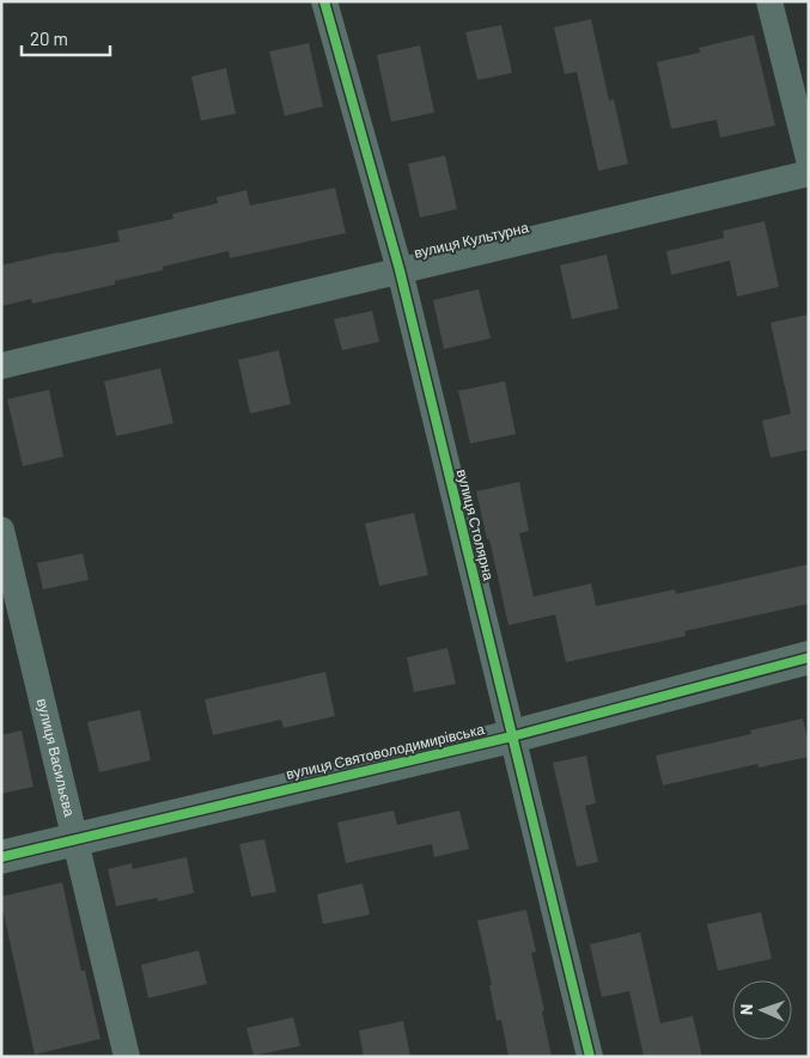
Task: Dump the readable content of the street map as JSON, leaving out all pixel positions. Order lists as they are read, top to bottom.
{
  "streets": {
    "street": [
      "вулиця Культурна",
      "вулиця Столярна",
      "вулиця Святоволодимирівська",
      "вулиця Васильєва"
    ]
  },
  "crossings": [
    ["вулиця Культурна", "вулиця Столярна"],
    ["вулиця Столярна", "вулиця Святоволодимирівська"],
    ["вулиця Святоволодимирівська", "вулиця Васильєва"]
  ],
  "scale_bar": "20 m",
  "north": "left"
}
